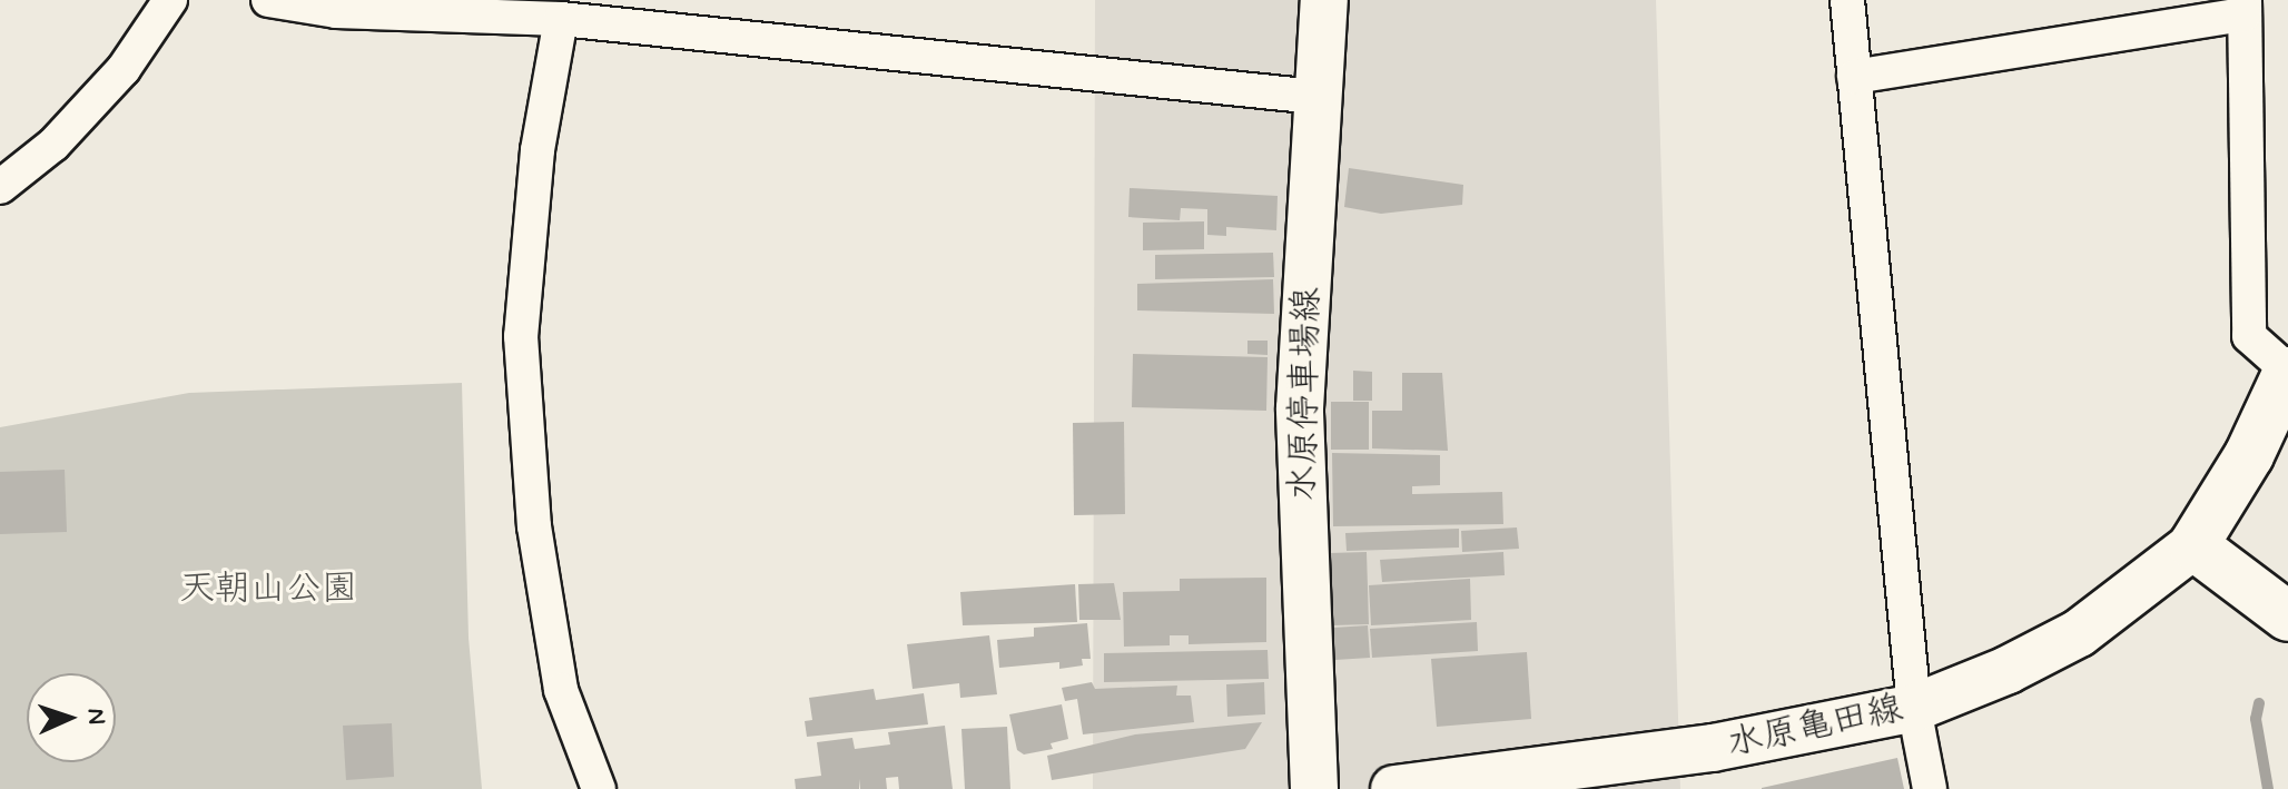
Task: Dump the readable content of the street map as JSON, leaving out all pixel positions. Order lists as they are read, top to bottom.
{
  "streets": {
    "main road": ["水原停車場線", "水原亀田線"]
  },
  "parks": ["天朝山公園"],
  "north": "right"
}
